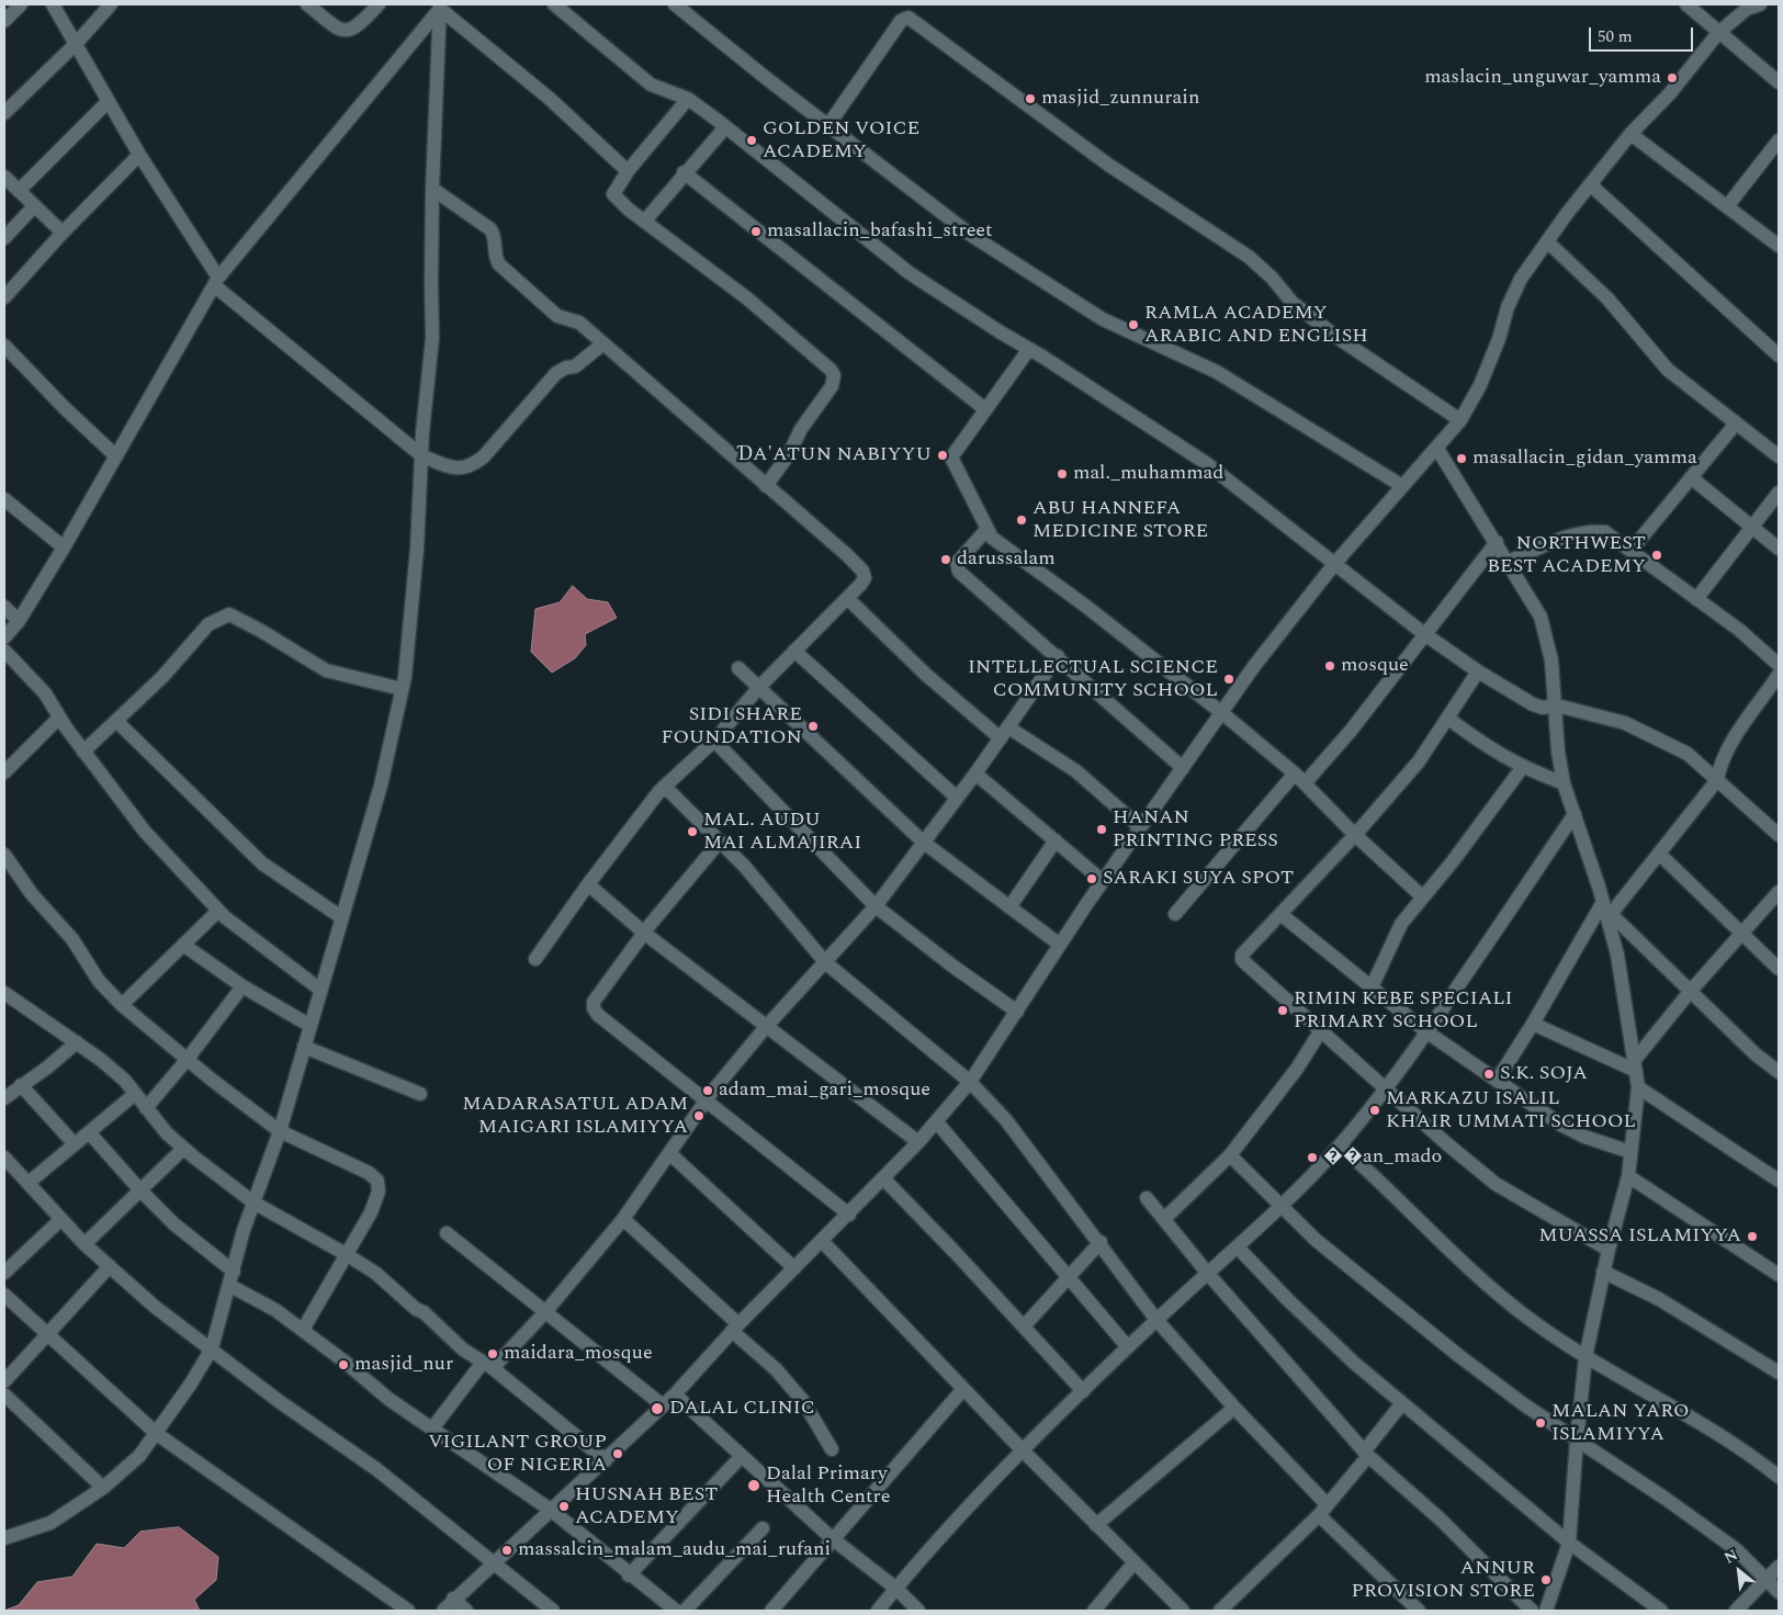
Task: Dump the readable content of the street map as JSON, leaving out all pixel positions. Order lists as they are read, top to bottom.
{
  "places": [
    "maslacin_unguwar_yamma",
    "masjid_zunnurain",
    "GOLDEN VOICE ACADEMY",
    "masallacin_bafashi_street",
    "RAMLA ACADEMY ARABIC AND ENGLISH",
    "ƊA'ATUN NABIYYU",
    "masallacin_gidan_yamma",
    "mal._muhammad",
    "ABU HANNEFA MEDICINE STORE",
    "NORTHWEST BEST ACADEMY",
    "darussalam",
    "mosque",
    "INTELLECTUAL SCIENCE COMMUNITY SCHOOL",
    "SIDI SHARE FOUNDATION",
    "HANAN PRINTING PRESS",
    "MAL. AUDU MAI ALMAJIRAI",
    "SARAKI SUYA SPOT",
    "RIMIN KEBE SPECIALI PRIMARY SCHOOL",
    "S.K. SOJA",
    "adam_mai_gari_mosque",
    "MARKAZU ISALIL KHAIR UMMATI SCHOOL",
    "MADARASATUL ADAM MAIGARI ISLAMIYYA",
    "��an_mado",
    "MUASSA ISLAMIYYA",
    "maidara_mosque",
    "masjid_nur",
    "DALAL CLINIC",
    "MALAN YARO ISLAMIYYA",
    "VIGILANT GROUP OF NIGERIA",
    "Dalal Primary Health Centre",
    "HUSNAH BEST ACADEMY",
    "massalcin_malam_audu_mai_rufani",
    "ANNUR PROVISION STORE"
  ],
  "scale_bar": "50 m",
  "north": "top left"
}
